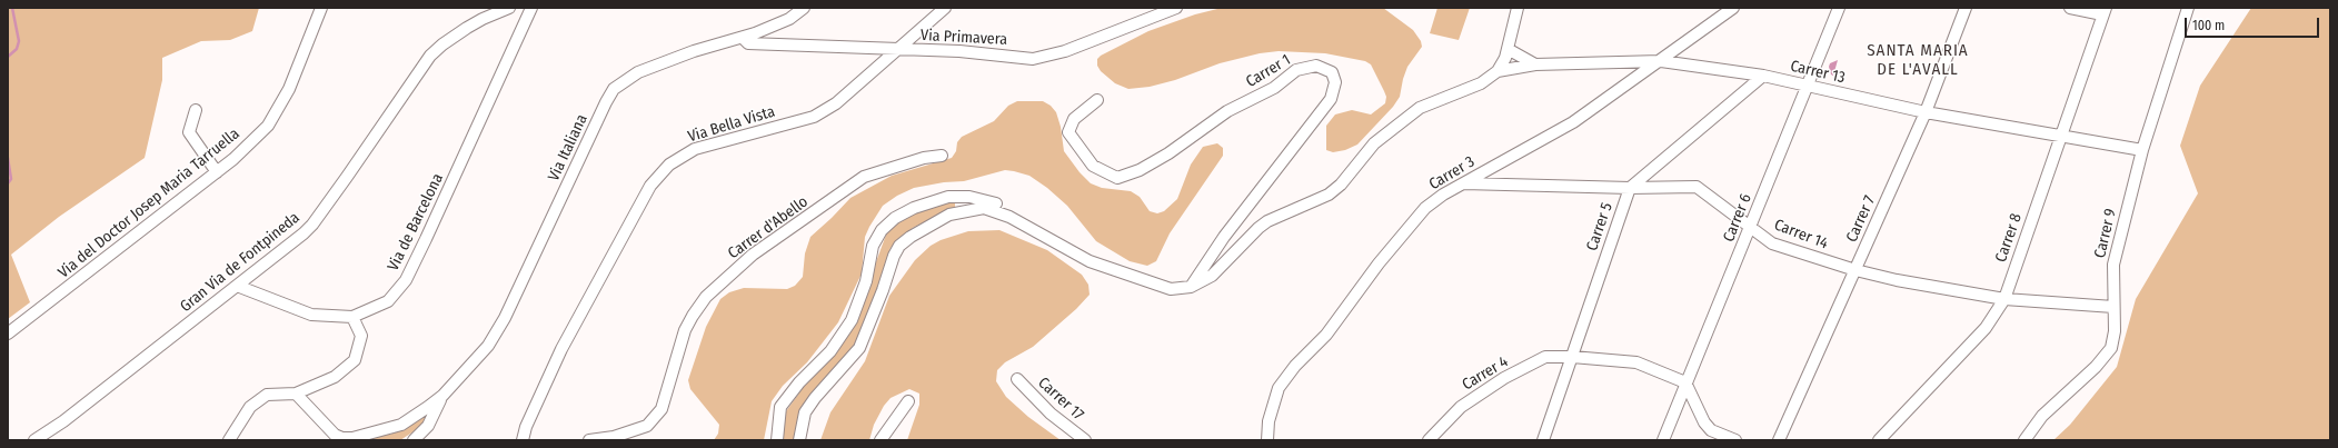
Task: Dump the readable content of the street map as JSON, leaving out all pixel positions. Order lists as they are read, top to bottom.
{
  "streets": {
    "street": [
      "Via Primavera",
      "Carrer 1",
      "Carrer 13",
      "Via Bella Vista",
      "Via Italiana",
      "Carrer 3",
      "Via del Doctor Josep Maria Tarruella",
      "Carrer 6",
      "Carrer 7",
      "Via de Barcelona",
      "Carrer 5",
      "Carrer d'Abello",
      "Carrer 9",
      "Carrer 14",
      "Carrer 8",
      "Gran Via de Fontpineda",
      "Carrer 4",
      "Carrer 17"
    ]
  },
  "crossings": [
    ["Via Primavera", "Via Bella Vista"],
    ["Via Primavera", "Via Italiana"],
    ["Carrer 13", "Carrer 3"],
    ["Carrer 13", "Carrer 6"],
    ["Carrer 13", "Carrer 7"],
    ["Carrer 13", "Carrer 5"],
    ["Carrer 13", "Carrer 9"],
    ["Carrer 13", "Carrer 8"],
    ["Carrer 3", "Carrer 14"],
    ["Carrer 6", "Carrer 14"],
    ["Carrer 6", "Carrer 4"],
    ["Carrer 7", "Carrer 14"],
    ["Via de Barcelona", "Gran Via de Fontpineda"],
    ["Carrer 5", "Carrer 14"],
    ["Carrer 5", "Carrer 4"],
    ["Carrer 9", "Carrer 14"],
    ["Carrer 14", "Carrer 8"]
  ],
  "districts": ["SANTA MARIA DE L'AVALL"],
  "scale_bar": "100 m"
}
